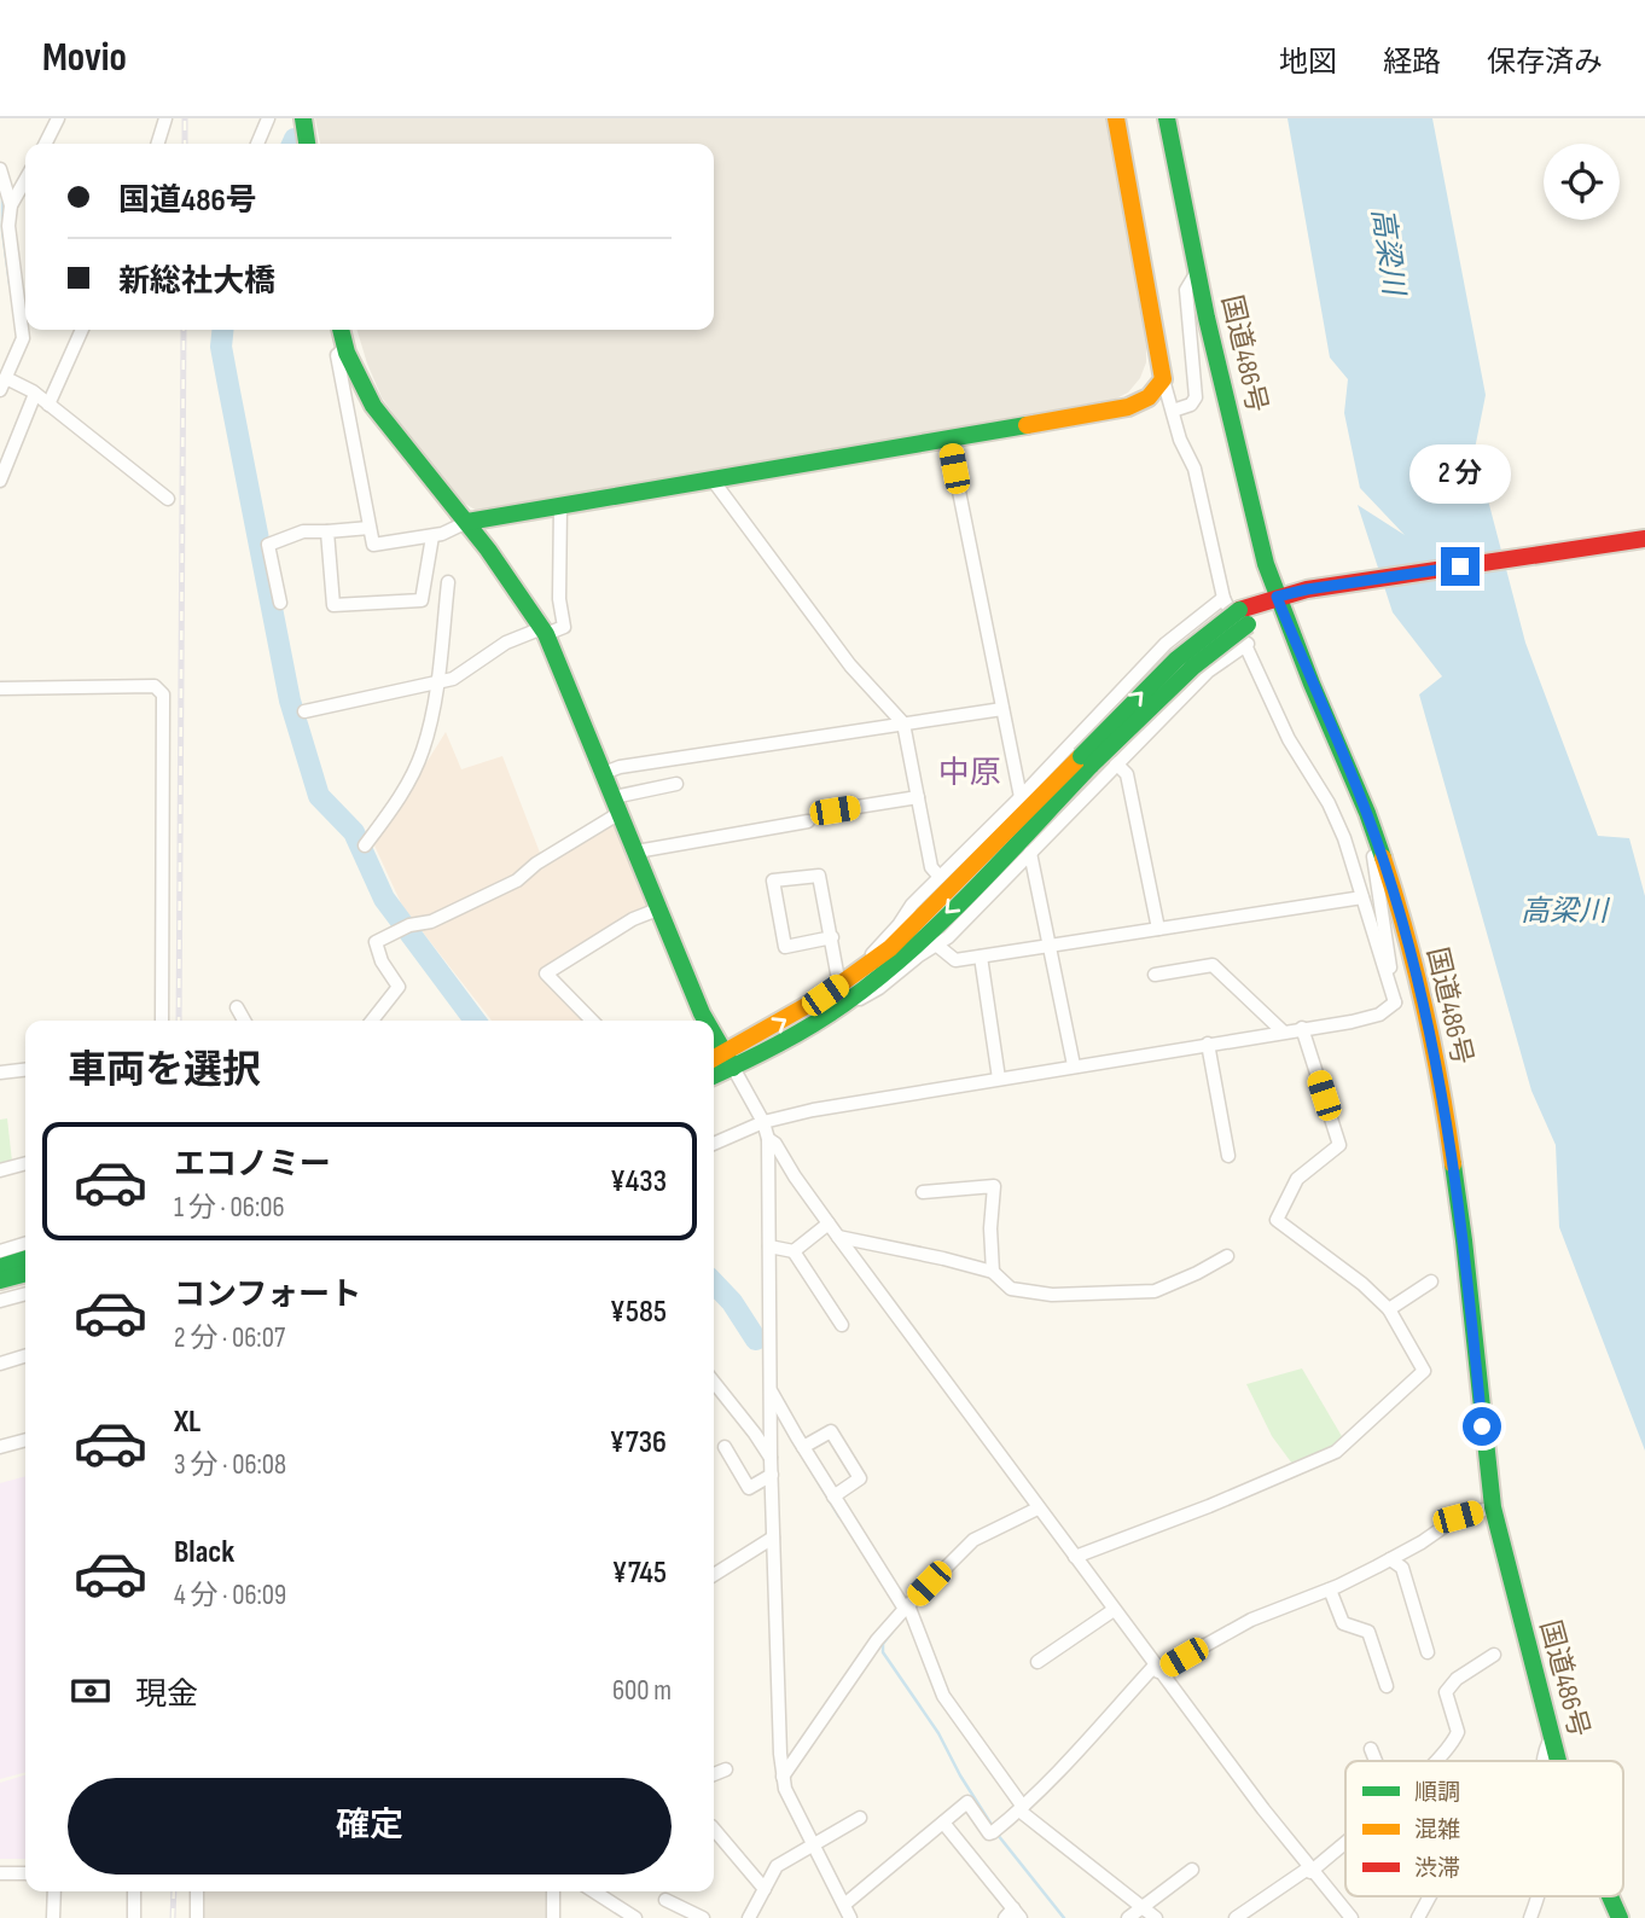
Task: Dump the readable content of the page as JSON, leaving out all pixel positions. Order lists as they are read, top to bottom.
{
  "streets": {
    "main road": ["国道486号"]
  },
  "districts": ["中原"],
  "water": ["高梁川"],
  "legend": ["順調", "混雑", "渋滞"],
  "page": {
    "header": "Movio",
    "nav": ["地図", "経路", "保存済み"],
    "banner": ["国道486号", "新総社大橋"],
    "bubble": "2 分",
    "heading": "車両を選択",
    "list": [
      {
        "name": "エコノミー",
        "note": "1 分 · 06:06",
        "value": "¥433"
      },
      {
        "name": "コンフォート",
        "note": "2 分 · 06:07",
        "value": "¥585"
      },
      {
        "name": "XL",
        "note": "3 分 · 06:08",
        "value": "¥736"
      },
      {
        "name": "Black",
        "note": "4 分 · 06:09",
        "value": "¥745"
      }
    ],
    "pay": ["現金", "600 m"],
    "buttons": "確定"
  }
}
